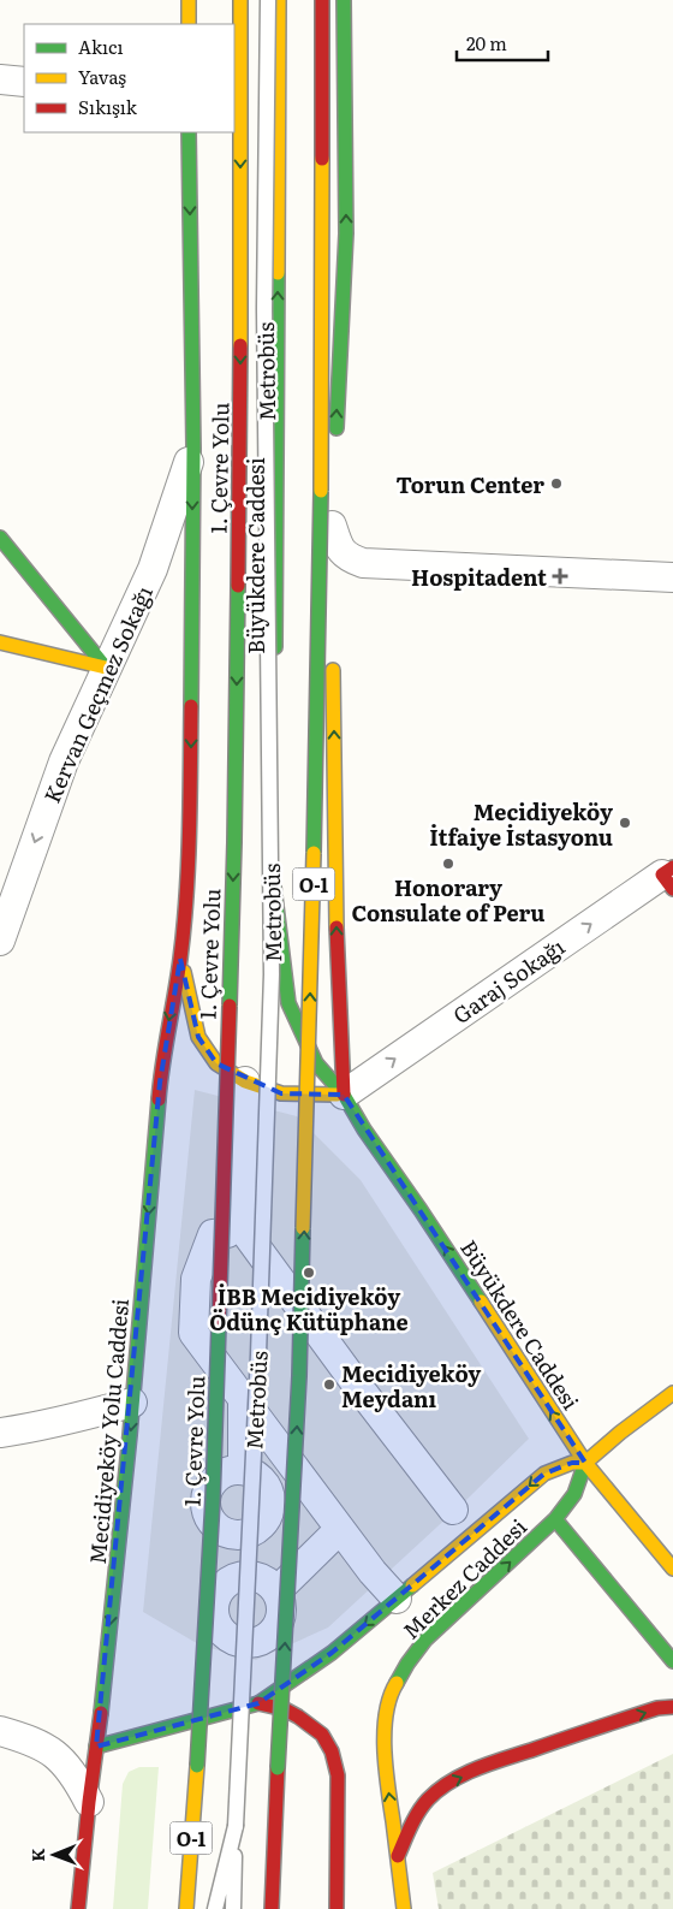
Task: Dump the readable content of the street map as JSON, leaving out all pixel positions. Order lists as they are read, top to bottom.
{
  "streets": {
    "main road": [
      "1. Çevre Yolu",
      "Büyükdere Caddesi",
      "O-1",
      "Mecidiyeköy Yolu Caddesi",
      "Merkez Caddesi"
    ],
    "street": ["Kervan Geçmez Sokağı", "Garaj Sokağı"],
    "lane": ["Metrobüs"]
  },
  "crossings": [
    ["Büyükdere Caddesi", "Garaj Sokağı"],
    ["Büyükdere Caddesi", "Merkez Caddesi"]
  ],
  "one_way": ["Kervan Geçmez Sokağı", "Garaj Sokağı", "Mecidiyeköy Yolu Caddesi"],
  "places": {
    "other": [
      "Torun Center",
      "Mecidiyeköy İtfaiye İstasyonu",
      "Honorary Consulate of Peru",
      "İBB Mecidiyeköy Ödünç Kütüphane",
      "Mecidiyeköy Meydanı"
    ],
    "health": ["Hospitadent"]
  },
  "legend": ["Akıcı", "Yavaş", "Sıkışık"],
  "scale_bar": "20 m",
  "north": "left"
}
